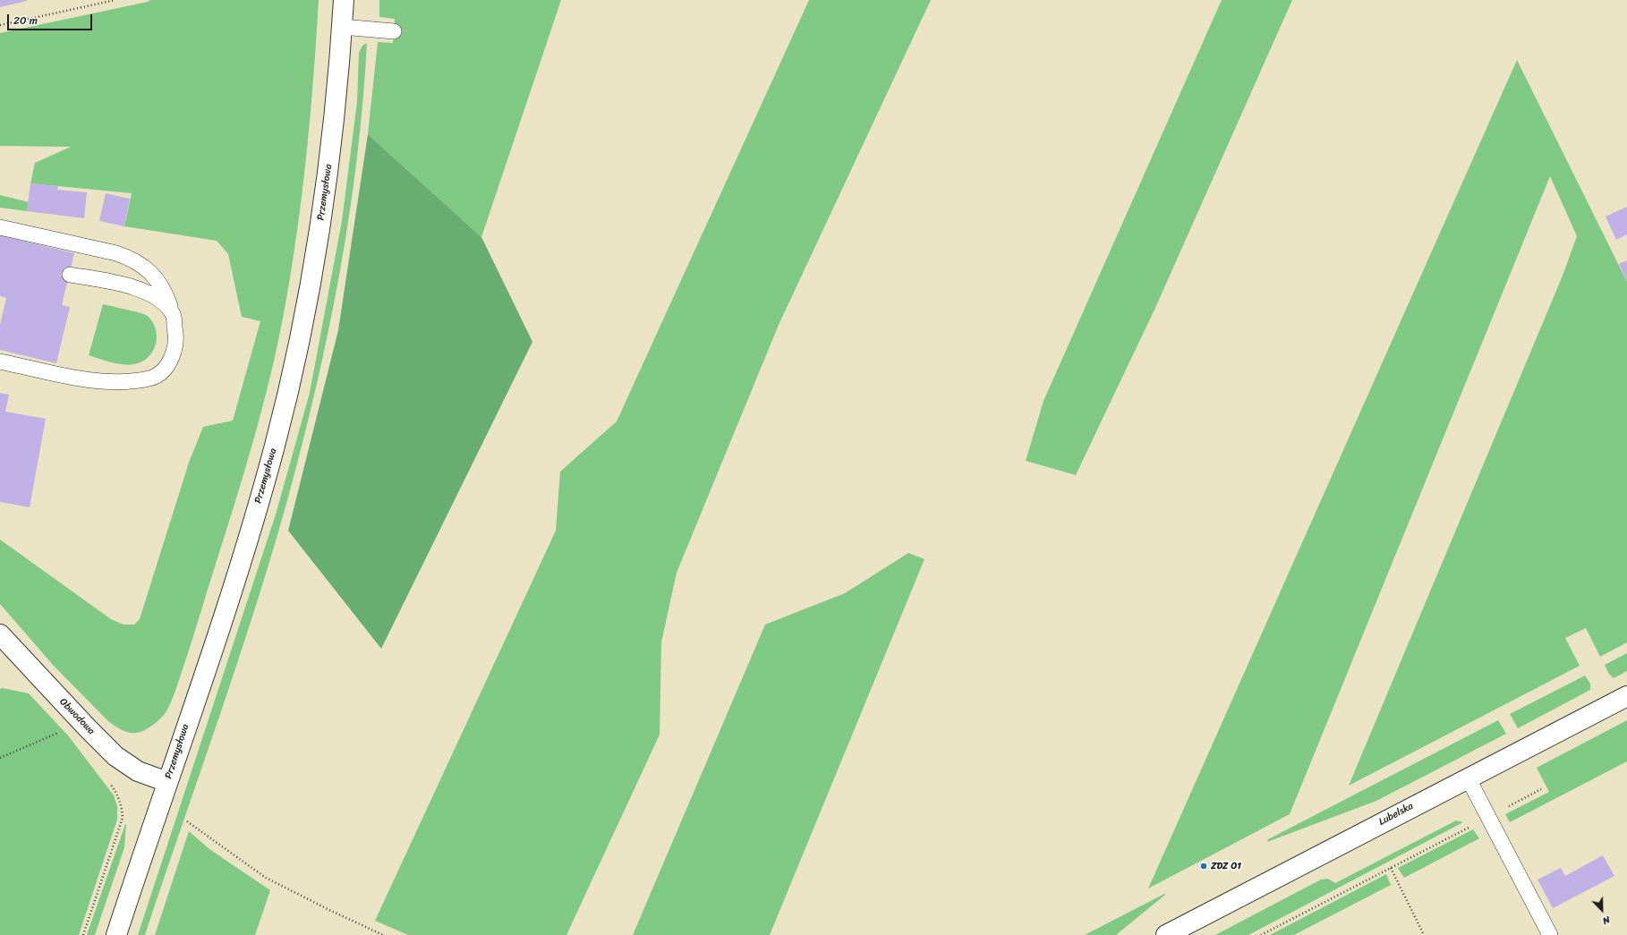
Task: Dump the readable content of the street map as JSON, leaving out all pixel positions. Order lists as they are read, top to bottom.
{
  "streets": {
    "main road": ["Przemysłowa", "Obwodowa", "Lubelska"]
  },
  "crossings": [
    ["Przemysłowa", "Obwodowa"]
  ],
  "places": ["ZDZ 01"],
  "scale_bar": "20 m",
  "north": "bottom right"
}
